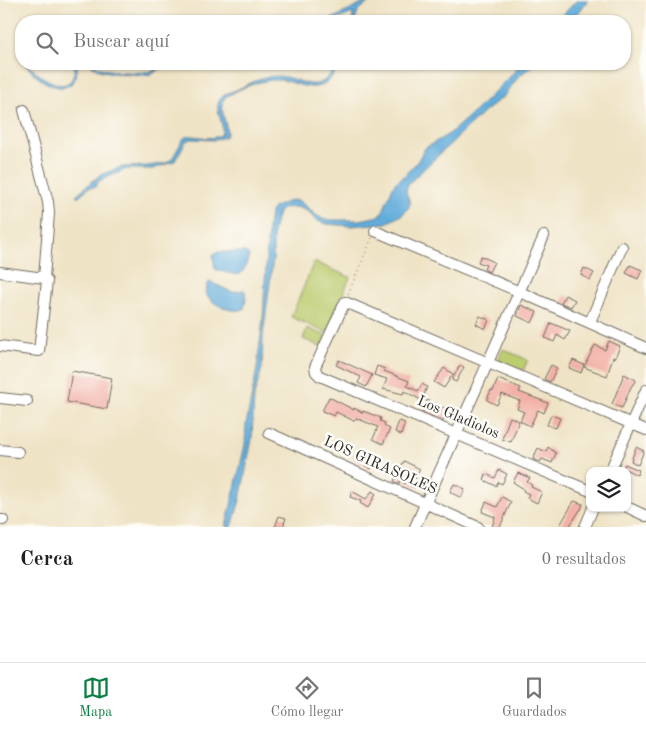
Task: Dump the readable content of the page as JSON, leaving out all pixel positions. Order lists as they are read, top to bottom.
{
  "streets": {
    "street": ["Los Gladiolos", "LOS GIRASOLES"]
  },
  "page": {
    "search": "Buscar aquí",
    "heading": ["Cerca", "0 resultados"],
    "nav": ["Mapa", "Cómo llegar", "Guardados"]
  }
}
